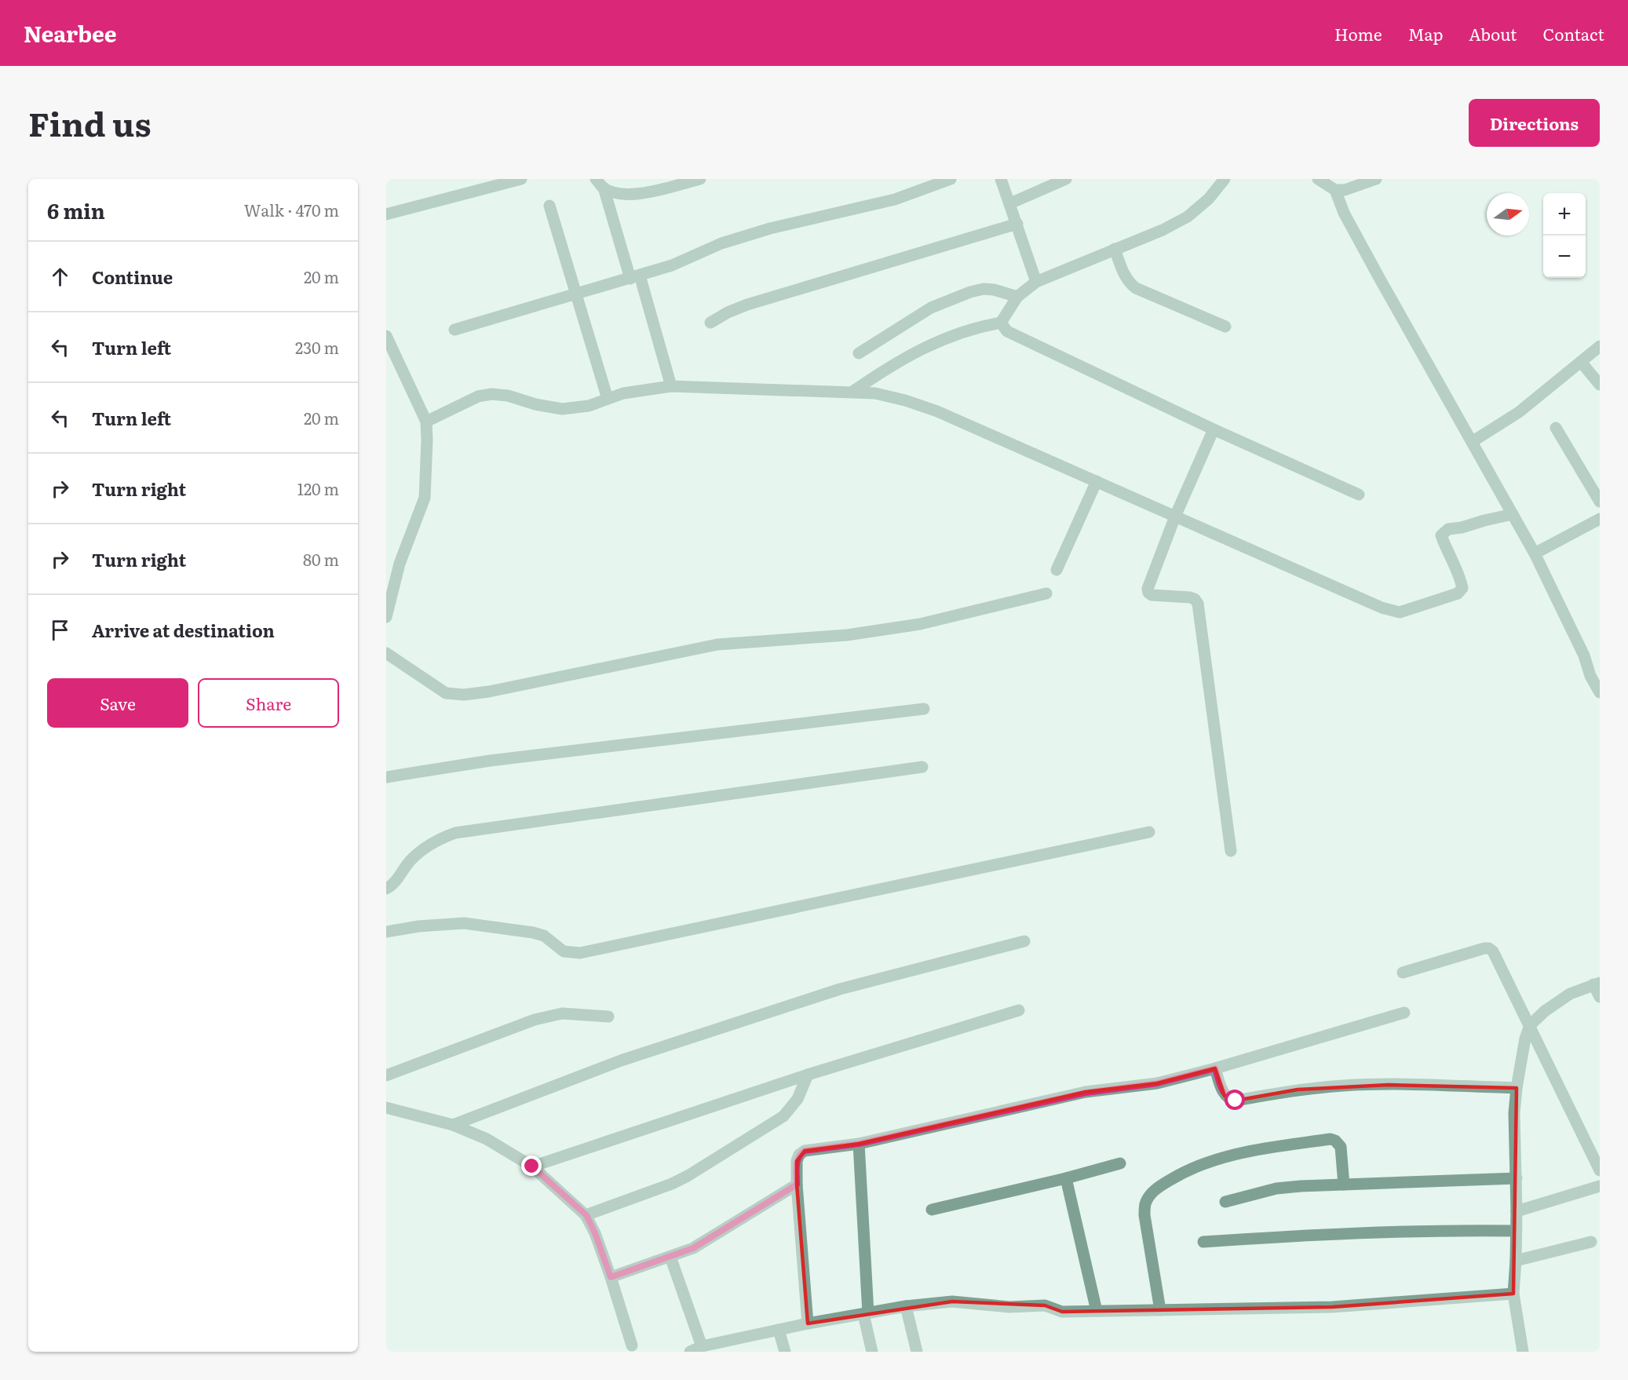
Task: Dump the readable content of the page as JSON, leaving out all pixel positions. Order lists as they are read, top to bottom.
{
  "north": "right",
  "page": {
    "header": "Nearbee",
    "nav": [
      "Home",
      "Map",
      "About",
      "Contact"
    ],
    "title": "Find us",
    "buttons": [
      "Directions",
      ["Save", "Share"]
    ],
    "heading": ["6 min", "Walk · 470 m"],
    "map_buttons": ["+", "−"],
    "list": [
      ["Continue", "20 m"],
      ["Turn left", "230 m"],
      ["Turn left", "20 m"],
      ["Turn right", "120 m"],
      ["Turn right", "80 m"],
      "Arrive at destination"
    ]
  }
}
